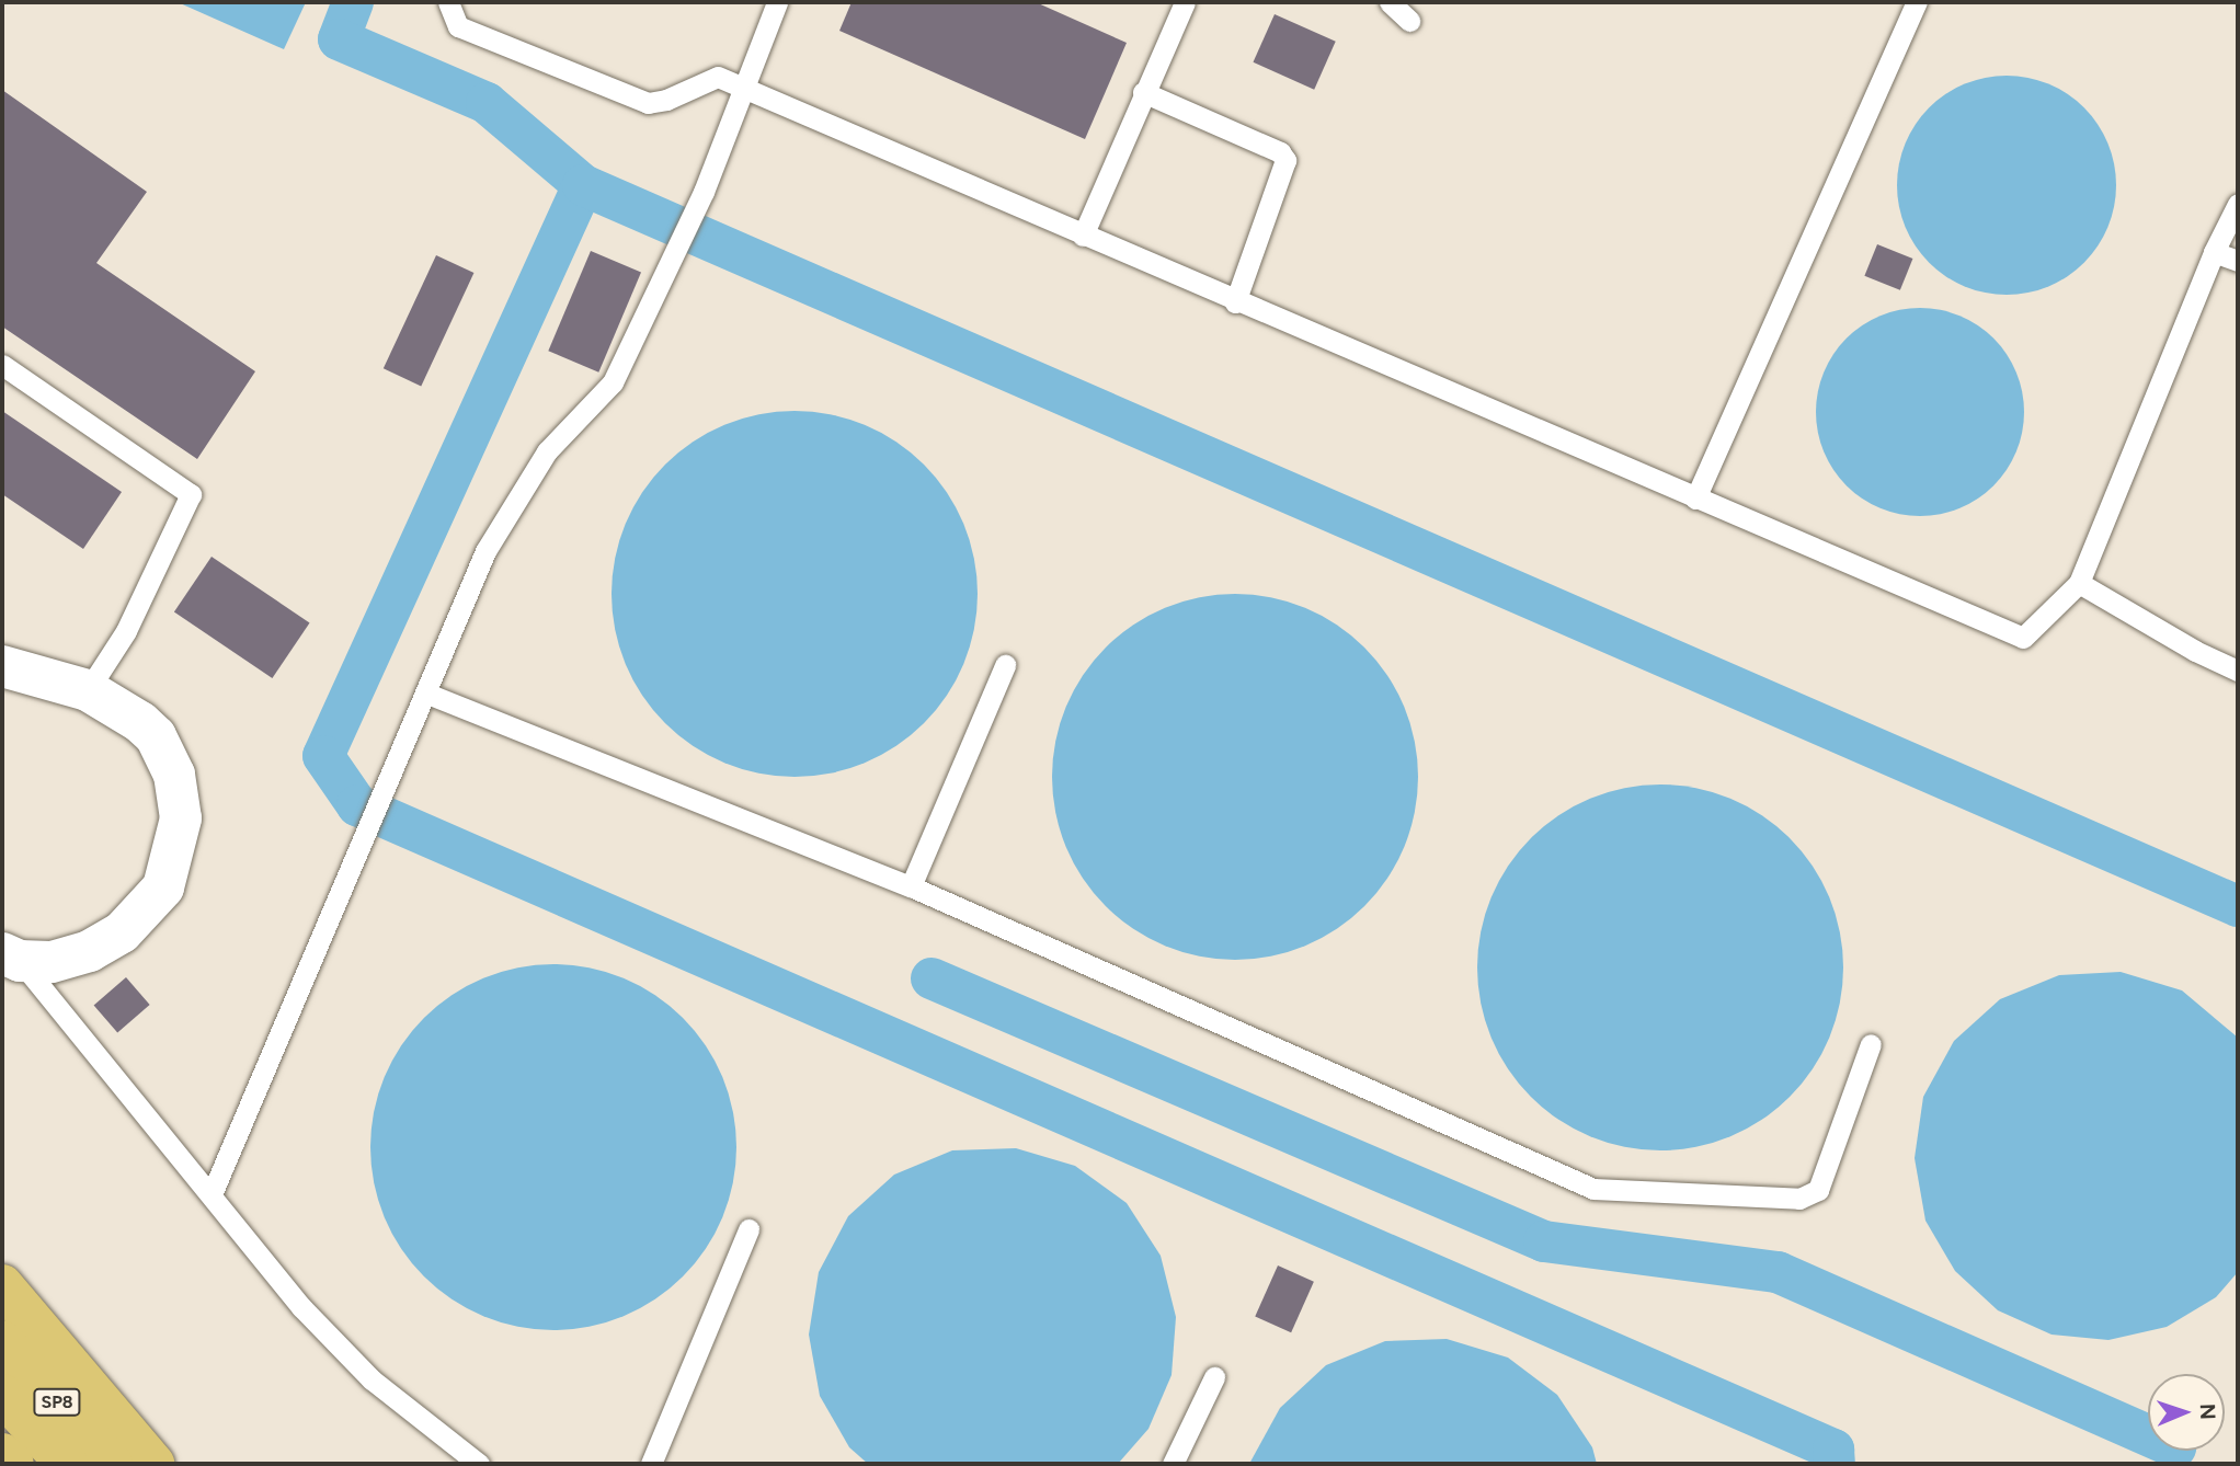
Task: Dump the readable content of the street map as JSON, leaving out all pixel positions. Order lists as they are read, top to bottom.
{
  "streets": {
    "main road": ["SP8"]
  },
  "north": "right"
}
